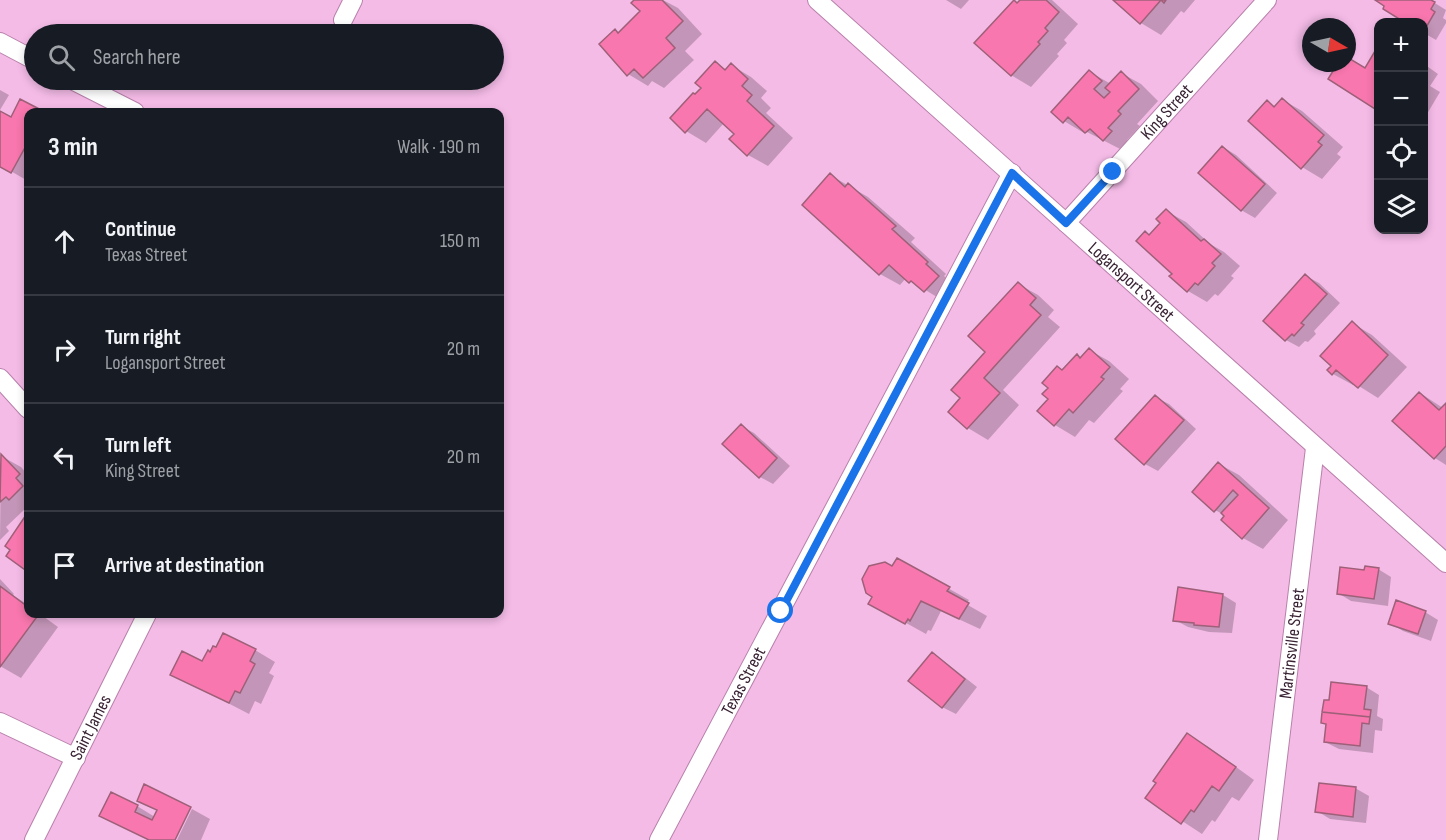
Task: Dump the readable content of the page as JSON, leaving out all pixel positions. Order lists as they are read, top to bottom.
{
  "streets": {
    "street": [
      "King Street",
      "Logansport Street",
      "Martinsville Street",
      "Texas Street",
      "Saint James"
    ]
  },
  "crossings": [
    ["King Street", "Logansport Street"],
    ["Logansport Street", "Martinsville Street"],
    ["Logansport Street", "Texas Street"]
  ],
  "north": "right",
  "page": {
    "map_buttons": ["+", "−"],
    "search": "Search here",
    "heading": ["3 min", "Walk · 190 m"],
    "list": [
      ["Continue", "Texas Street", "150 m"],
      ["Turn right", "Logansport Street", "20 m"],
      ["Turn left", "King Street", "20 m"],
      "Arrive at destination"
    ]
  }
}
